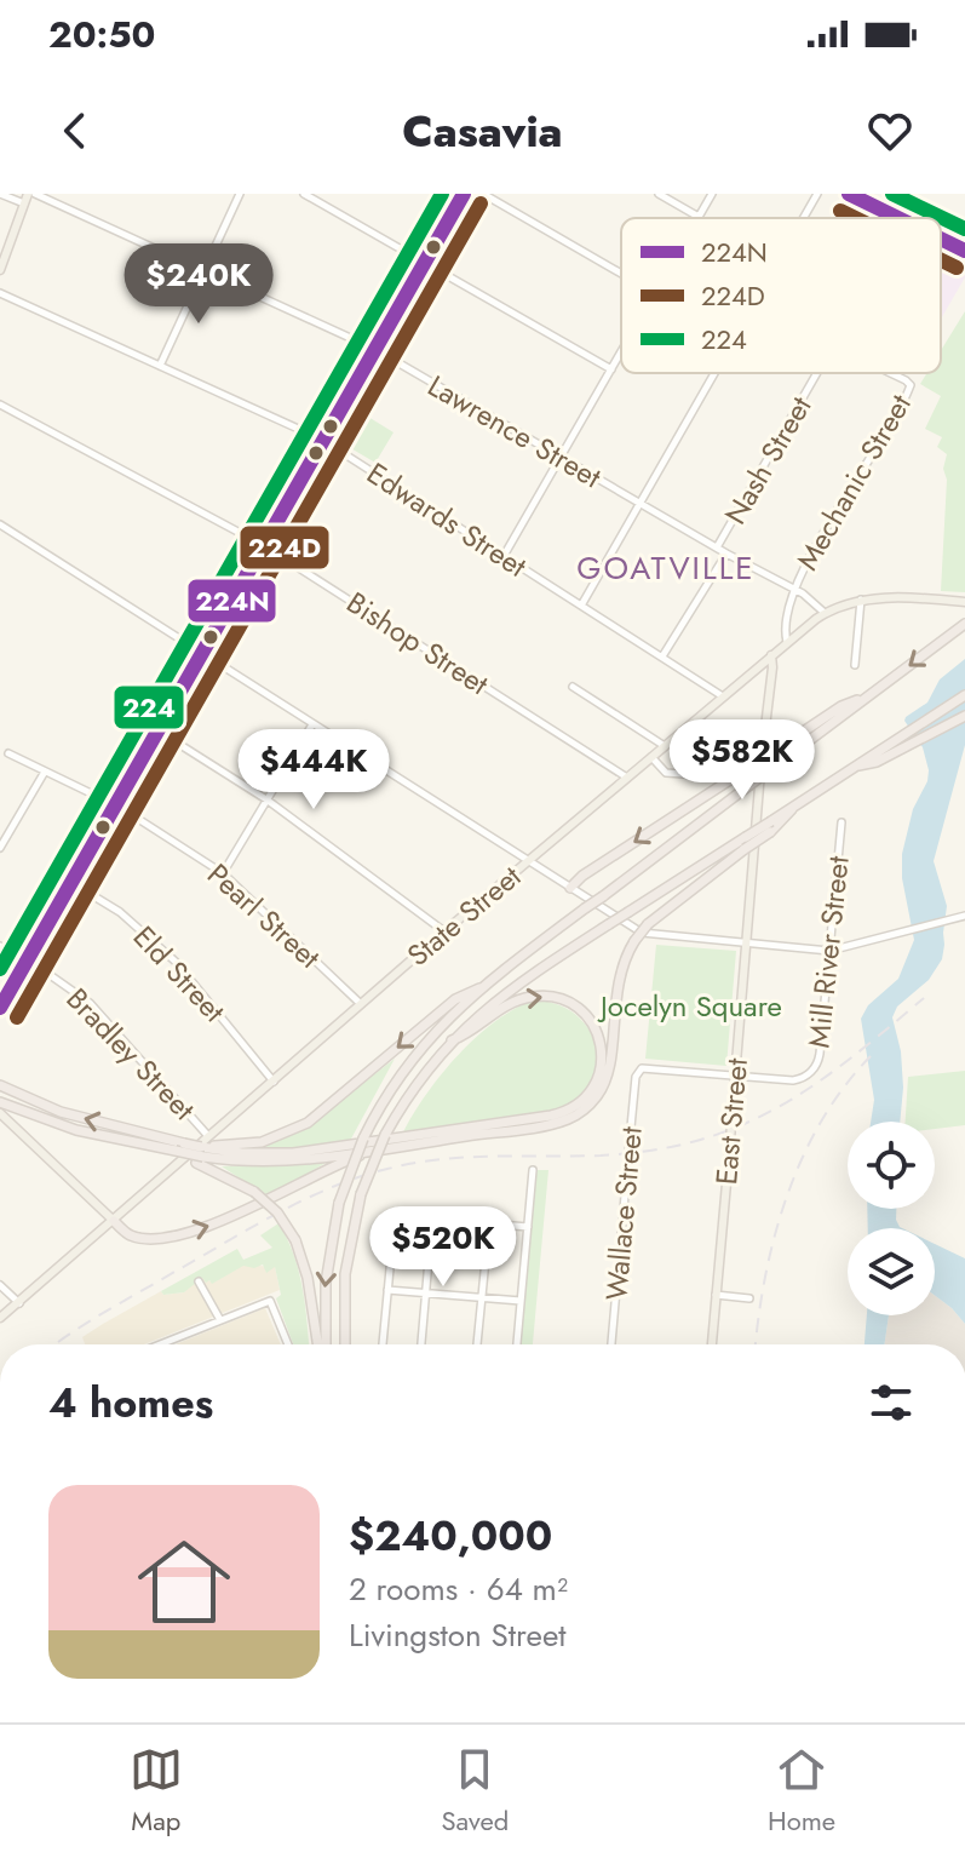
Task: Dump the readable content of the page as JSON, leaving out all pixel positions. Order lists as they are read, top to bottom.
{
  "streets": {
    "main road": ["State Street", "East Street"],
    "street": [
      "Lawrence Street",
      "Nash Street",
      "Mechanic Street",
      "Edwards Street",
      "Bishop Street",
      "Pearl Street",
      "Mill River Street",
      "Eld Street",
      "Bradley Street",
      "Wallace Street"
    ]
  },
  "crossings": [
    ["Lawrence Street", "Nash Street"],
    ["Lawrence Street", "Mechanic Street"],
    ["Lawrence Street", "State Street"],
    ["Nash Street", "Edwards Street"],
    ["Mechanic Street", "State Street"],
    ["Edwards Street", "State Street"],
    ["Bishop Street", "State Street"],
    ["Pearl Street", "State Street"],
    ["State Street", "Eld Street"],
    ["State Street", "Bradley Street"],
    ["State Street", "East Street"],
    ["Mill River Street", "East Street"],
    ["Mill River Street", "Wallace Street"],
    ["East Street", "Wallace Street"]
  ],
  "districts": ["GOATVILLE"],
  "parks": ["Jocelyn Square"],
  "lines": ["transit line 224N", "transit line 224", "transit line 224D"],
  "legend": ["224N", "224D", "224"],
  "page": {
    "status": "20:50",
    "header": "Casavia",
    "price": [
      "$240K",
      "$582K",
      "$444K",
      "$520K"
    ],
    "heading": "4 homes",
    "list": [
      {
        "name": "$240,000",
        "note": "2 rooms · 64 m² · Livingston Street"
      }
    ],
    "tabs": ["Map", "Saved", "Home"]
  }
}
